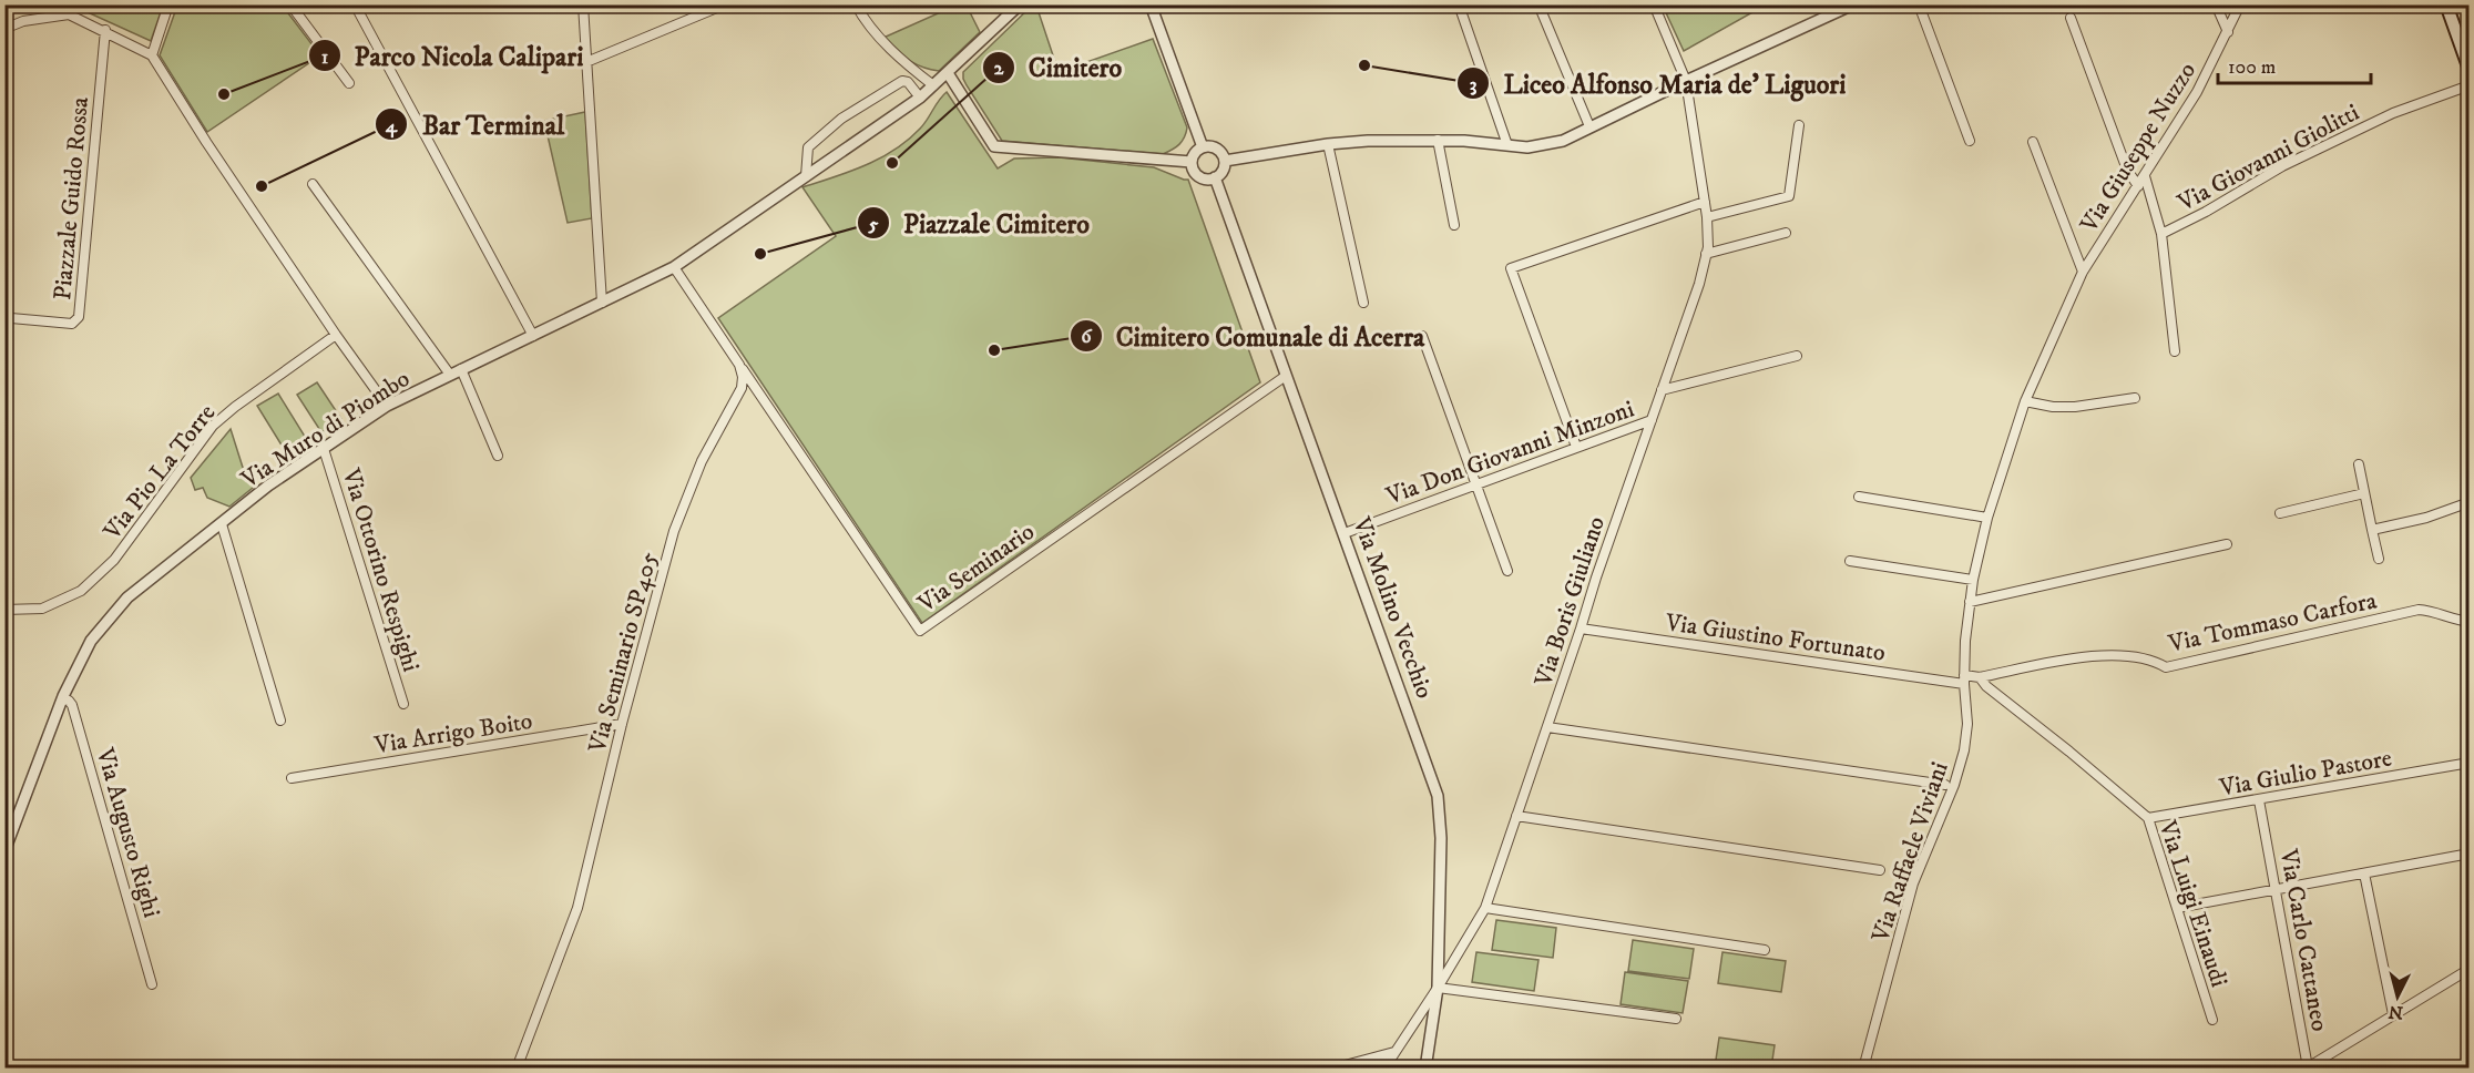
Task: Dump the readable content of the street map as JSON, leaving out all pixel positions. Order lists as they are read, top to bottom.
{
  "streets": {
    "street": [
      "Via Giuseppe Nuzzo",
      "Via Giovanni Giolitti",
      "Piazzale Guido Rossa",
      "Via Muro di Piombo",
      "Via Don Giovanni Minzoni",
      "Via Pio La Torre",
      "Via Seminario",
      "Via Ottorino Respighi",
      "Via Boris Giuliano",
      "Via Molino Vecchio",
      "Via Tommaso Carfora",
      "Via Giustino Fortunato",
      "Via Seminario SP405",
      "Via Arrigo Boito",
      "Via Giulio Pastore",
      "Via Augusto Righi",
      "Via Raffaele Viviani",
      "Via Luigi Einaudi",
      "Via Carlo Cattaneo"
    ]
  },
  "crossings": [
    ["Via Giuseppe Nuzzo", "Via Giovanni Giolitti"],
    ["Via Giuseppe Nuzzo", "Via Tommaso Carfora"],
    ["Via Giuseppe Nuzzo", "Via Giustino Fortunato"],
    ["Via Giuseppe Nuzzo", "Via Raffaele Viviani"],
    ["Via Muro di Piombo", "Via Ottorino Respighi"],
    ["Via Muro di Piombo", "Via Augusto Righi"],
    ["Via Don Giovanni Minzoni", "Via Boris Giuliano"],
    ["Via Don Giovanni Minzoni", "Via Molino Vecchio"],
    ["Via Seminario", "Via Molino Vecchio"],
    ["Via Seminario", "Via Seminario SP405"],
    ["Via Boris Giuliano", "Via Molino Vecchio"],
    ["Via Boris Giuliano", "Via Giustino Fortunato"],
    ["Via Tommaso Carfora", "Via Giustino Fortunato"],
    ["Via Tommaso Carfora", "Via Raffaele Viviani"],
    ["Via Tommaso Carfora", "Via Luigi Einaudi"],
    ["Via Giustino Fortunato", "Via Raffaele Viviani"],
    ["Via Seminario SP405", "Via Arrigo Boito"],
    ["Via Giulio Pastore", "Via Luigi Einaudi"],
    ["Via Giulio Pastore", "Via Carlo Cattaneo"]
  ],
  "places": [
    "Liceo Alfonso Maria de' Liguori",
    "Parco Nicola Calipari",
    "Cimitero",
    "Bar Terminal",
    "Piazzale Cimitero",
    "Cimitero Comunale di Acerra"
  ],
  "scale_bar": "100 m",
  "north": "bottom"
}
